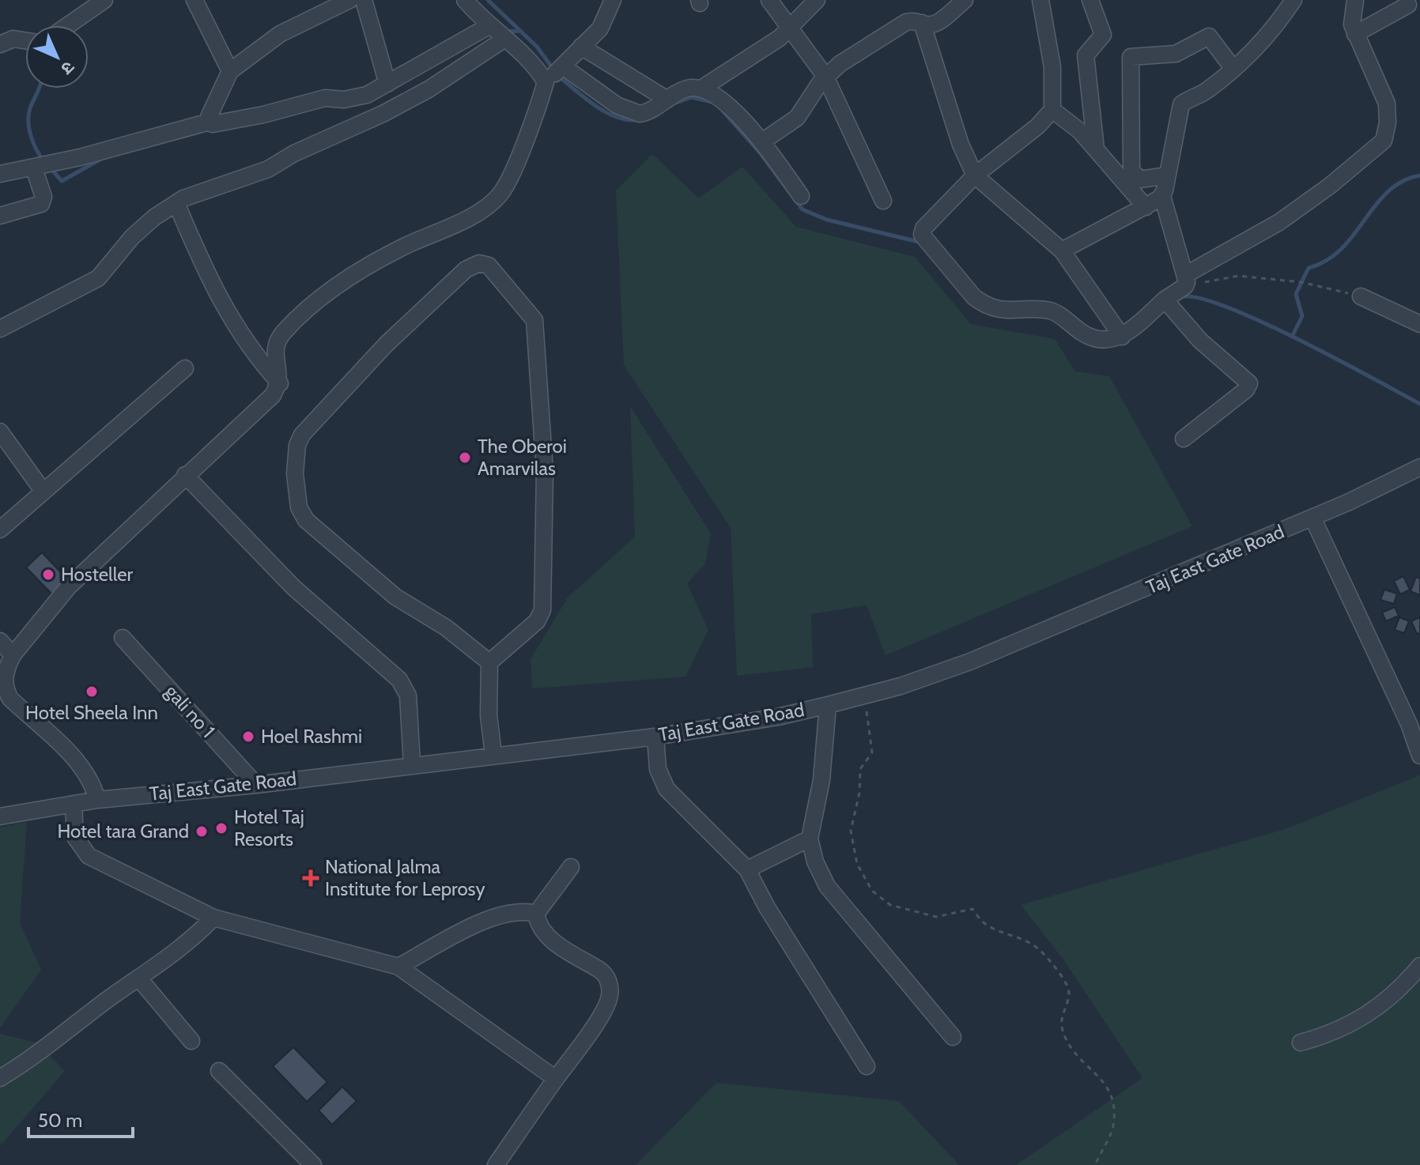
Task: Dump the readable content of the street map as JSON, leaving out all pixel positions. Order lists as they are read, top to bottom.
{
  "streets": {
    "street": ["Taj East Gate Road", "gali no 1"]
  },
  "crossings": [
    ["Taj East Gate Road", "gali no 1"]
  ],
  "places": {
    "other": [
      "The Oberoi Amarvilas",
      "Hosteller",
      "Hotel Sheela Inn",
      "Hoel Rashmi",
      "Hotel Taj Resorts",
      "Hotel tara Grand"
    ],
    "health": ["National Jalma Institute for Leprosy"]
  },
  "scale_bar": "50 m",
  "north": "bottom right"
}
